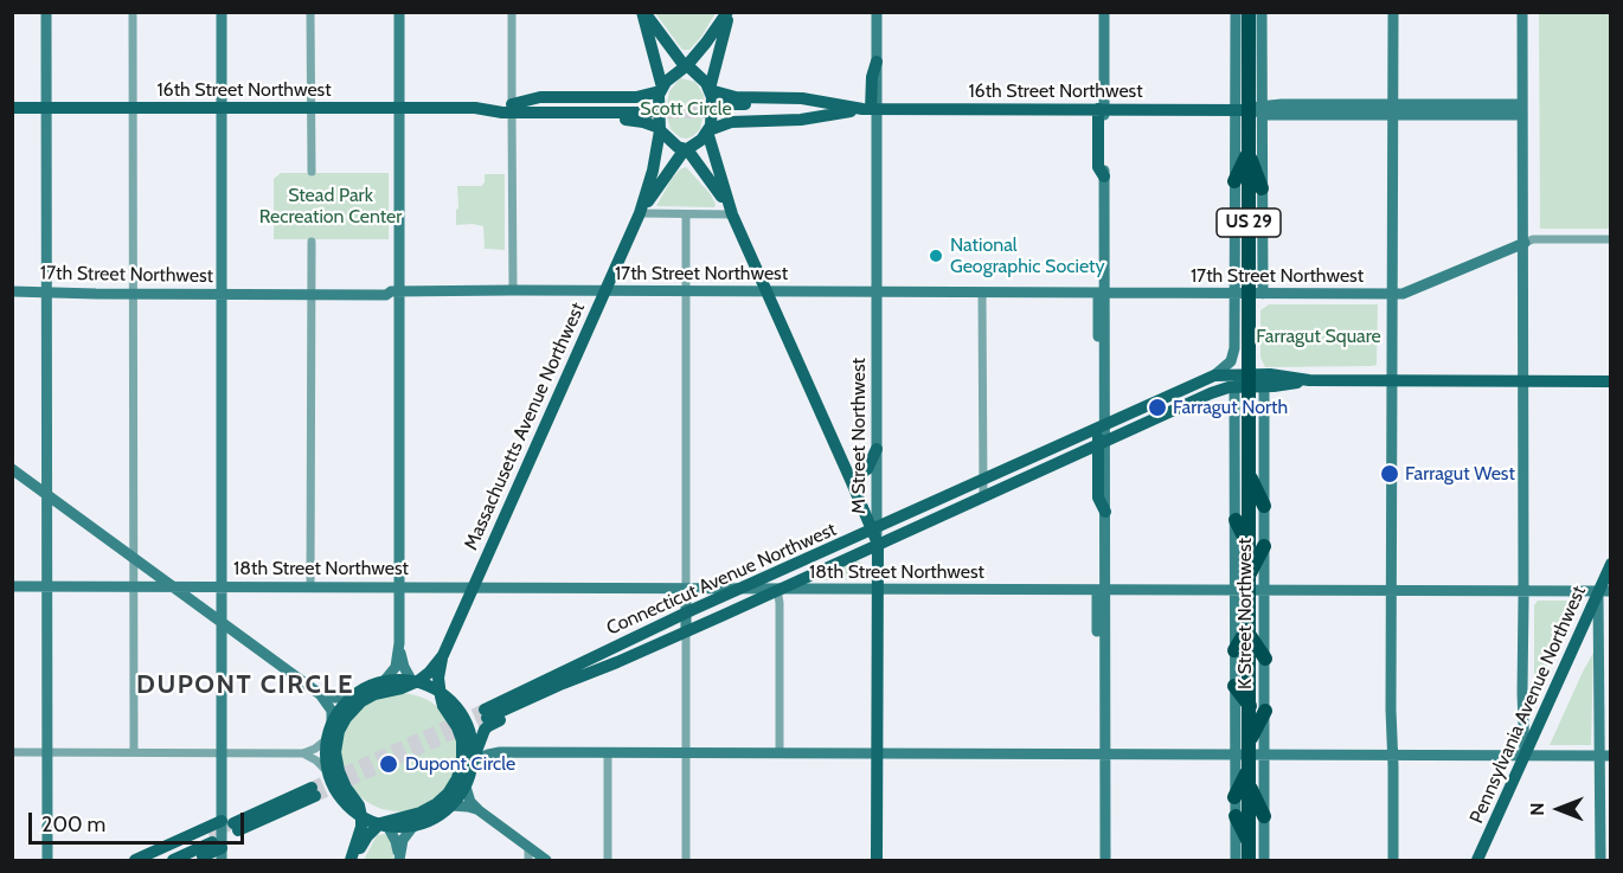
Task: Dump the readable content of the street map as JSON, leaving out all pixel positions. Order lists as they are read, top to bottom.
{
  "streets": {
    "highway": ["US 29", "K Street Northwest"],
    "main road": [
      "16th Street Northwest",
      "17th Street Northwest",
      "Massachusetts Avenue Northwest",
      "M Street Northwest",
      "18th Street Northwest",
      "Connecticut Avenue Northwest",
      "Pennsylvania Avenue Northwest"
    ]
  },
  "crossings": [
    ["16th Street Northwest", "Massachusetts Avenue Northwest"],
    ["16th Street Northwest", "M Street Northwest"],
    ["16th Street Northwest", "K Street Northwest"],
    ["17th Street Northwest", "Massachusetts Avenue Northwest"],
    ["17th Street Northwest", "M Street Northwest"],
    ["17th Street Northwest", "K Street Northwest"],
    ["Massachusetts Avenue Northwest", "18th Street Northwest"],
    ["M Street Northwest", "Connecticut Avenue Northwest"],
    ["18th Street Northwest", "Connecticut Avenue Northwest"],
    ["18th Street Northwest", "K Street Northwest"],
    ["18th Street Northwest", "Pennsylvania Avenue Northwest"],
    ["Connecticut Avenue Northwest", "K Street Northwest"]
  ],
  "districts": ["DUPONT CIRCLE"],
  "parks": ["Scott Circle", "Stead Park Recreation Center", "Farragut Square"],
  "places": [
    "National Geographic Society",
    "Farragut North",
    "Farragut West",
    "Dupont Circle"
  ],
  "scale_bar": "200 m",
  "north": "left"
}
